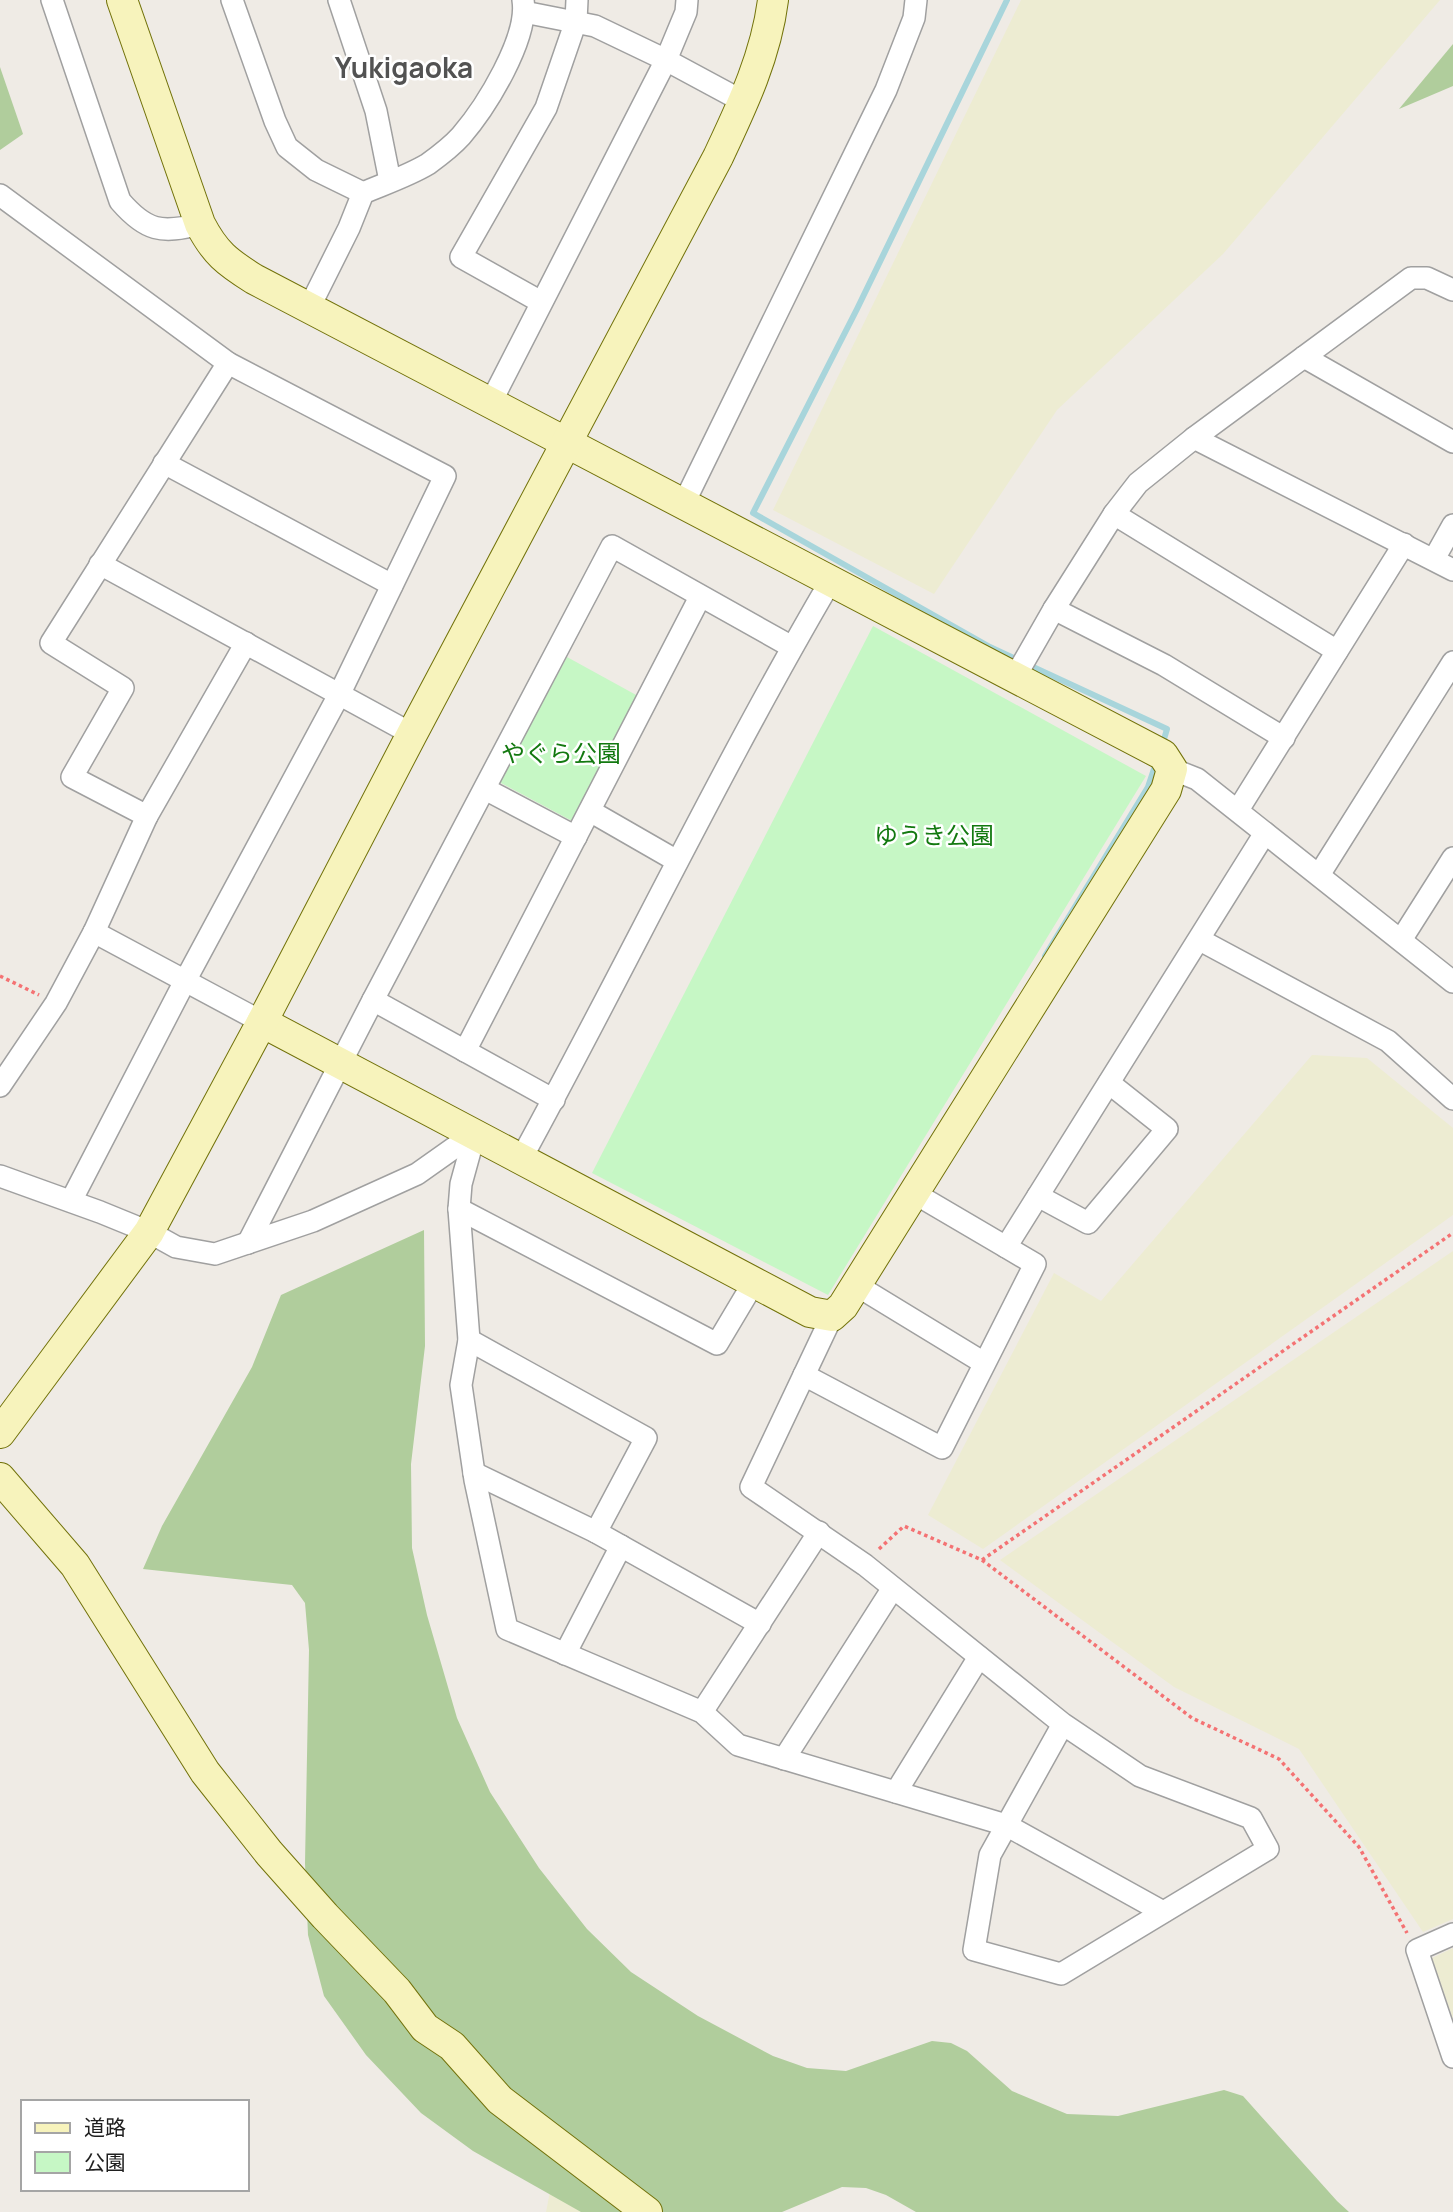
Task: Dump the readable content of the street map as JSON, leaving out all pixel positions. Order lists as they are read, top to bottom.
{
  "districts": ["Yukigaoka"],
  "parks": ["やぐら公園", "ゆうき公園"],
  "legend": ["道路", "公園"]
}
